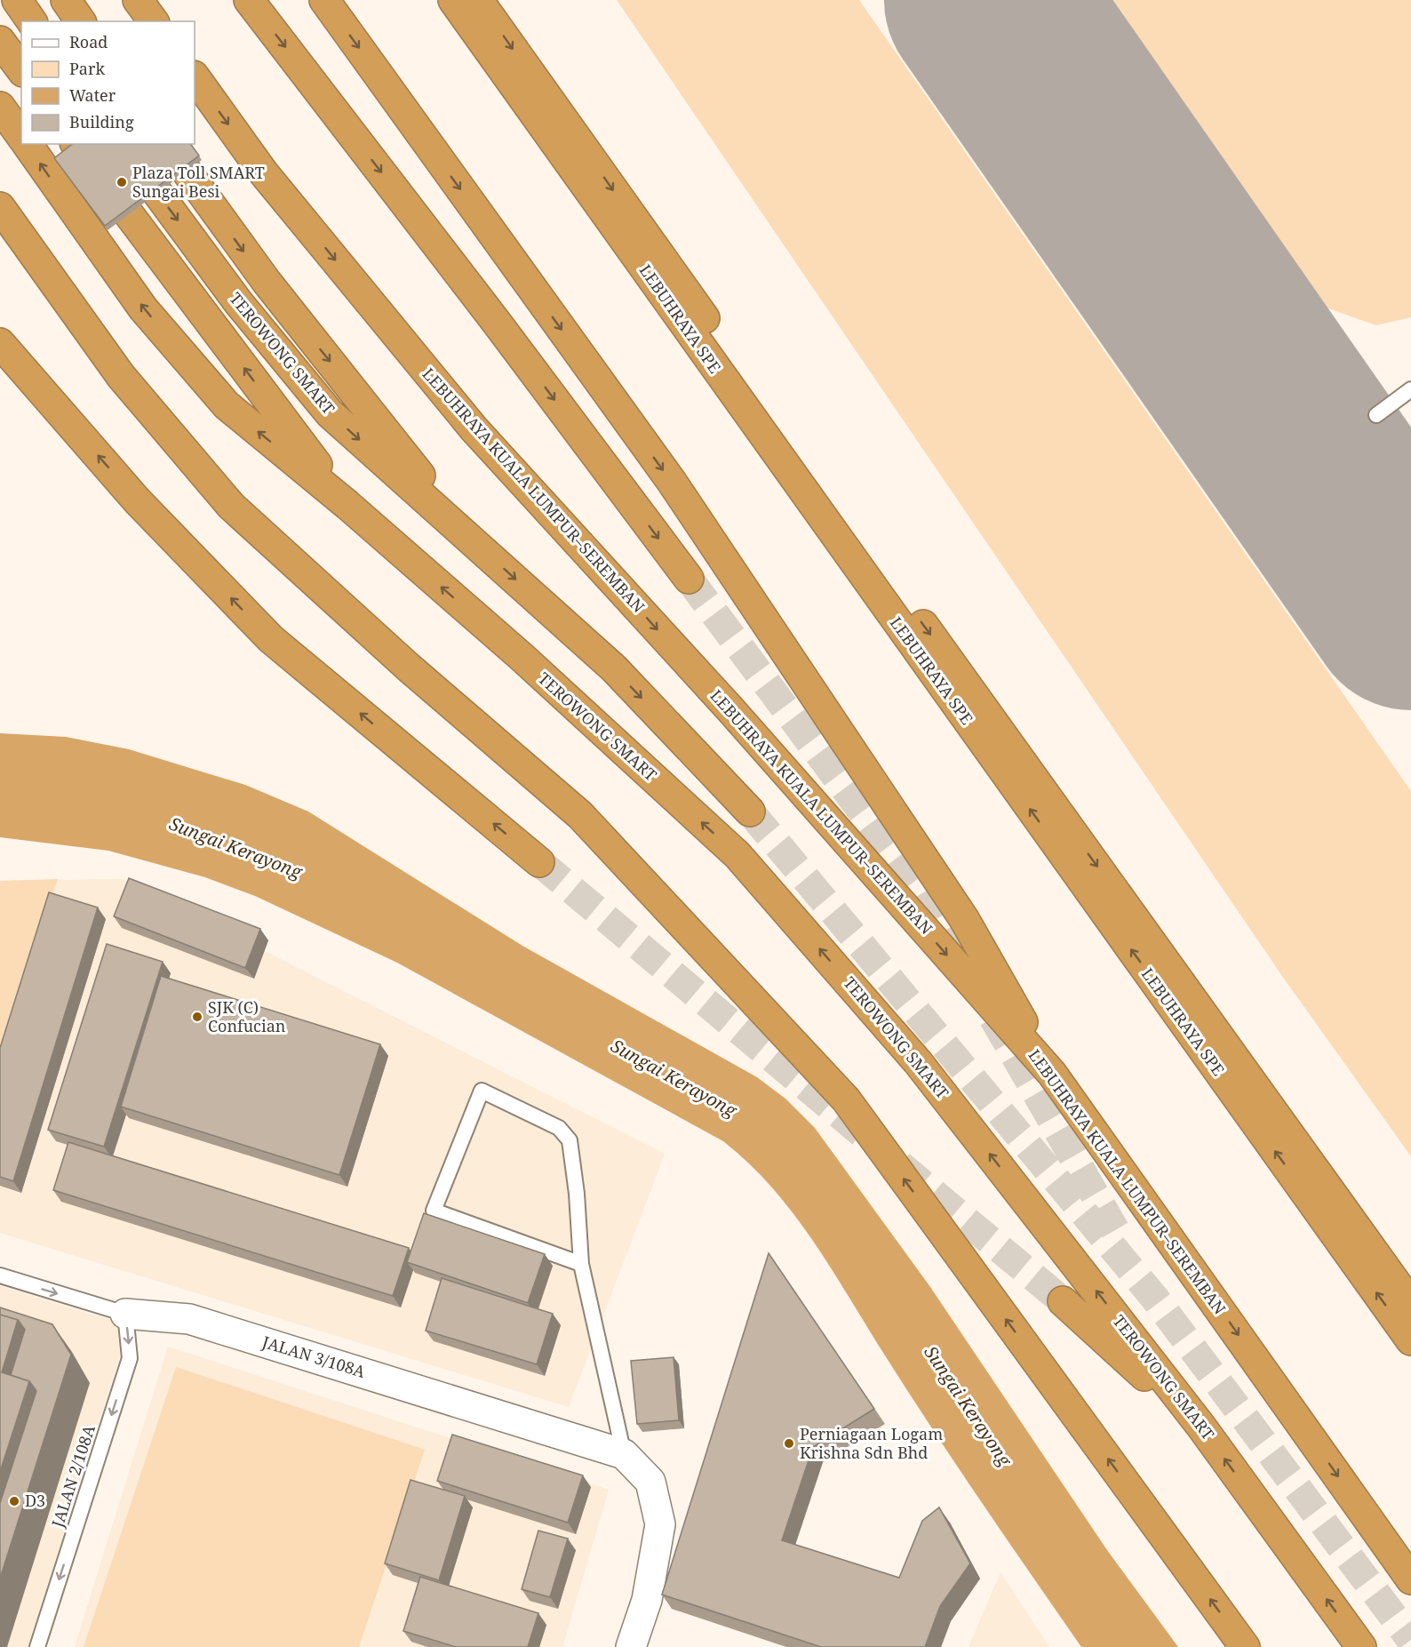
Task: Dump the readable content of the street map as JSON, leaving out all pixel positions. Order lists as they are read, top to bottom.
{
  "streets": {
    "highway": ["LEBUHRAYA SPE", "TEROWONG SMART", "LEBUHRAYA KUALA LUMPUR–SEREMBAN"],
    "street": ["JALAN 3/108A"],
    "lane": ["JALAN 2/108A"]
  },
  "crossings": [
    ["JALAN 3/108A", "JALAN 2/108A"]
  ],
  "one_way": ["JALAN 2/108A"],
  "water": ["Sungai Kerayong"],
  "places": [
    "Plaza Toll SMART Sungai Besi",
    "SJK (C) Confucian",
    "Perniagaan Logam Krishna Sdn Bhd",
    "D3"
  ],
  "legend": [
    "Road",
    "Park",
    "Water",
    "Building"
  ]
}
